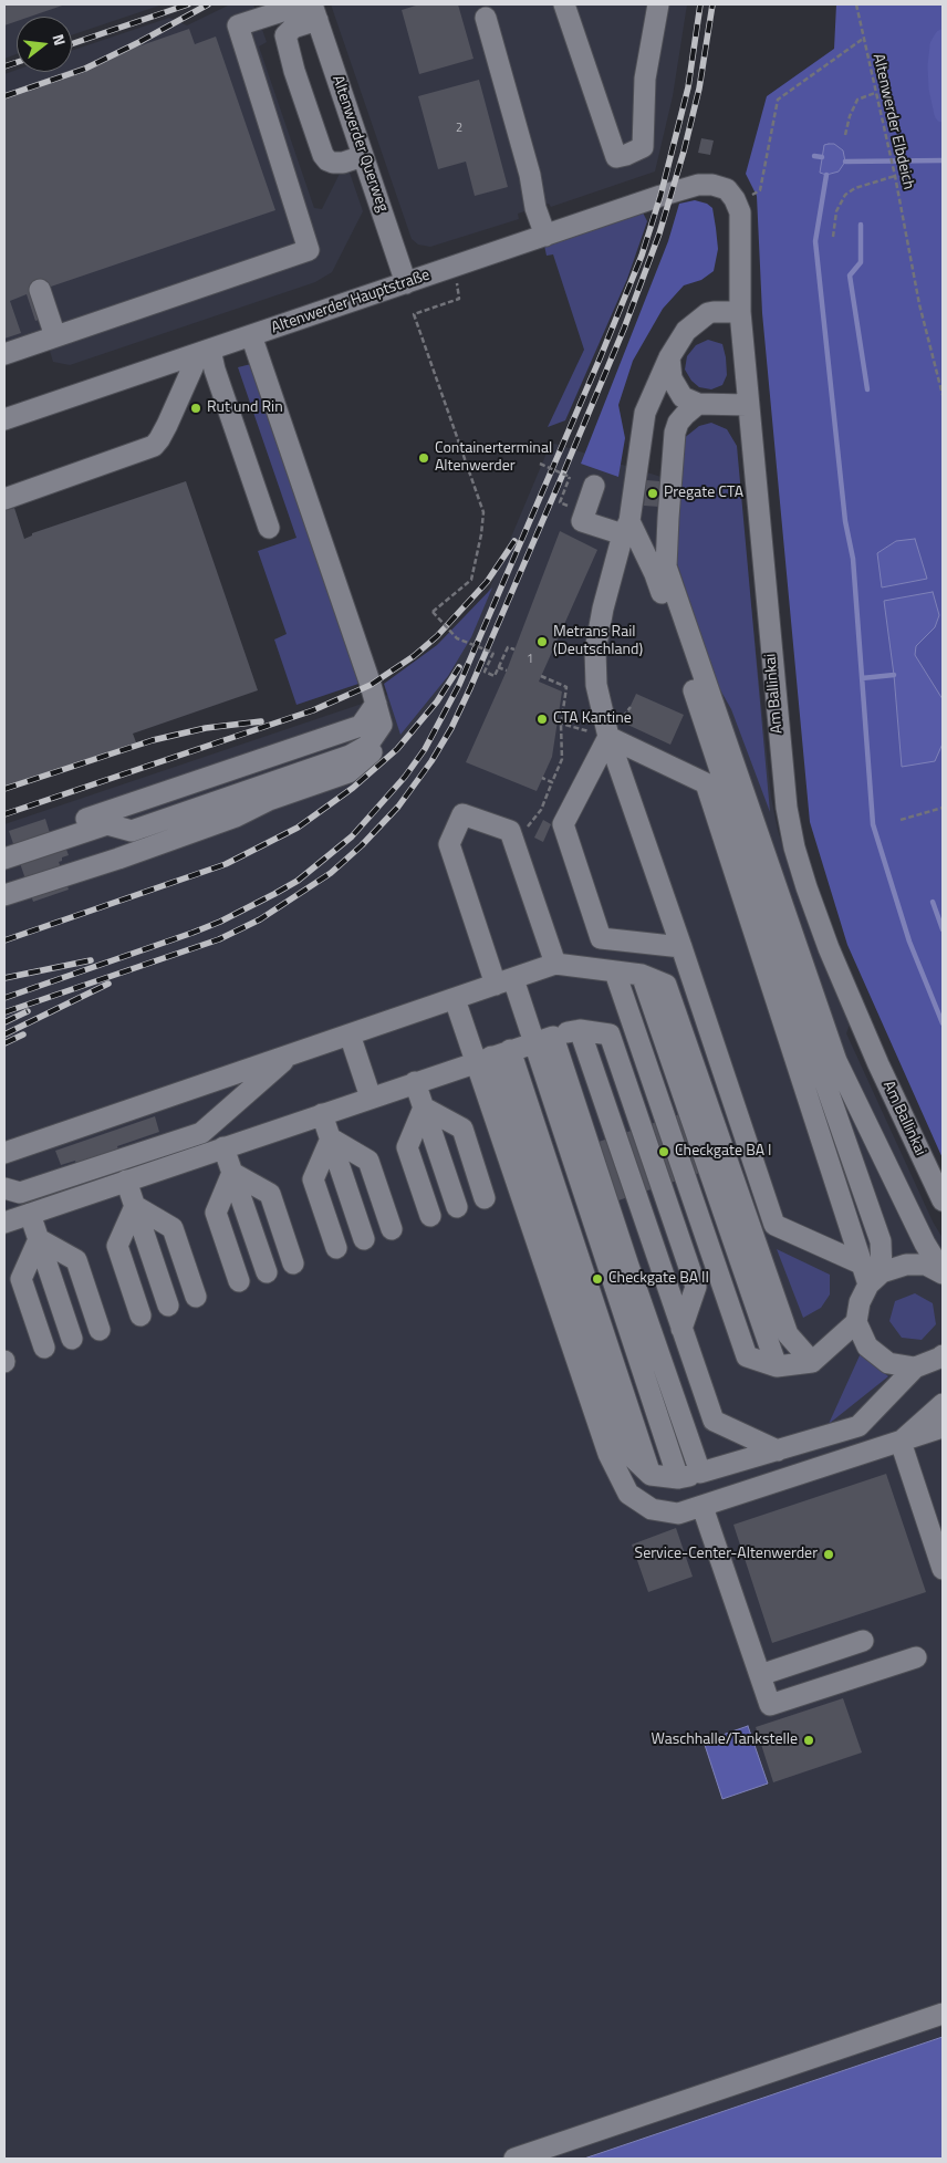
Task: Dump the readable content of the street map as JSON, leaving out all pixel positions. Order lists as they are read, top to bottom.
{
  "streets": {
    "street": ["Altenwerder Querweg", "Altenwerder Hauptstraße", "Am Ballinkai"],
    "path": ["Altenwerder Elbdeich"]
  },
  "crossings": [
    ["Altenwerder Elbdeich", "Altenwerder Hauptstraße"],
    ["Altenwerder Elbdeich", "Am Ballinkai"],
    ["Altenwerder Querweg", "Altenwerder Hauptstraße"],
    ["Altenwerder Hauptstraße", "Am Ballinkai"]
  ],
  "places": [
    "Rut und Rin",
    "Containerterminal Altenwerder",
    "Pregate CTA",
    "Metrans Rail (Deutschland)",
    "CTA Kantine",
    "Checkgate BA I",
    "Checkgate BA II",
    "Service-Center-Altenwerder",
    "Waschhalle/Tankstelle"
  ],
  "house_numbers": ["2", "1"],
  "north": "right"
}
